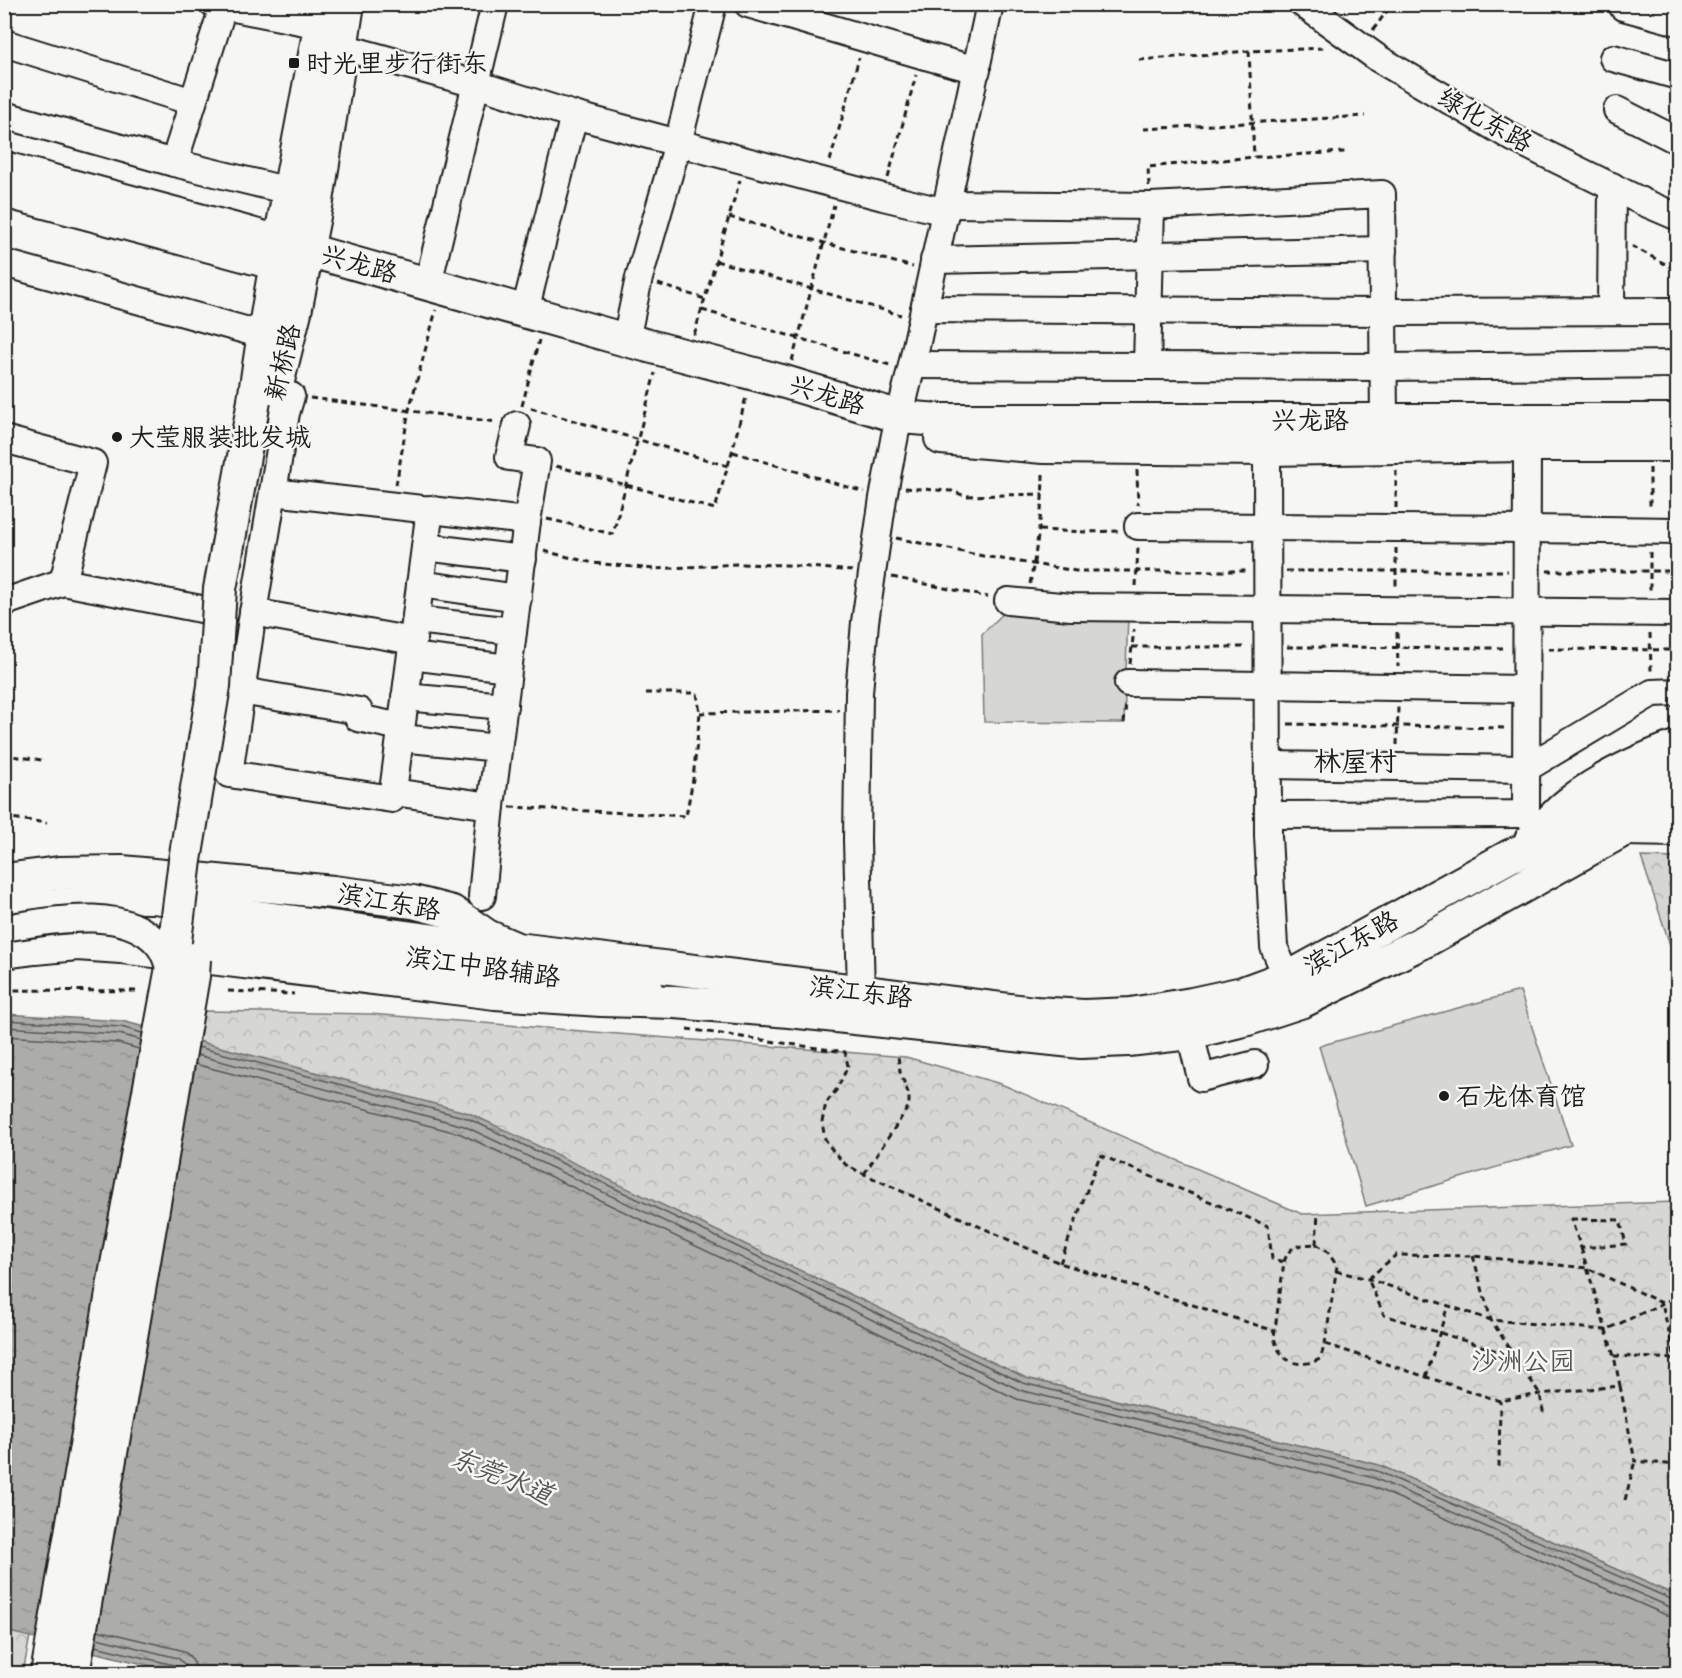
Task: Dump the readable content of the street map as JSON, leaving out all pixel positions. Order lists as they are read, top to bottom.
{
  "streets": {
    "main road": ["兴龙路", "新桥路", "滨江东路"],
    "street": ["绿化东路", "滨江中路辅路"]
  },
  "crossings": [
    ["兴龙路", "新桥路"],
    ["新桥路", "滨江中路辅路"],
    ["滨江东路", "滨江中路辅路"]
  ],
  "districts": ["林屋村"],
  "water": ["东莞水道"],
  "parks": ["沙洲公园"],
  "places": {
    "transit": ["时光里步行街东"],
    "other": ["大莹服装批发城", "石龙体育馆"]
  }
}
